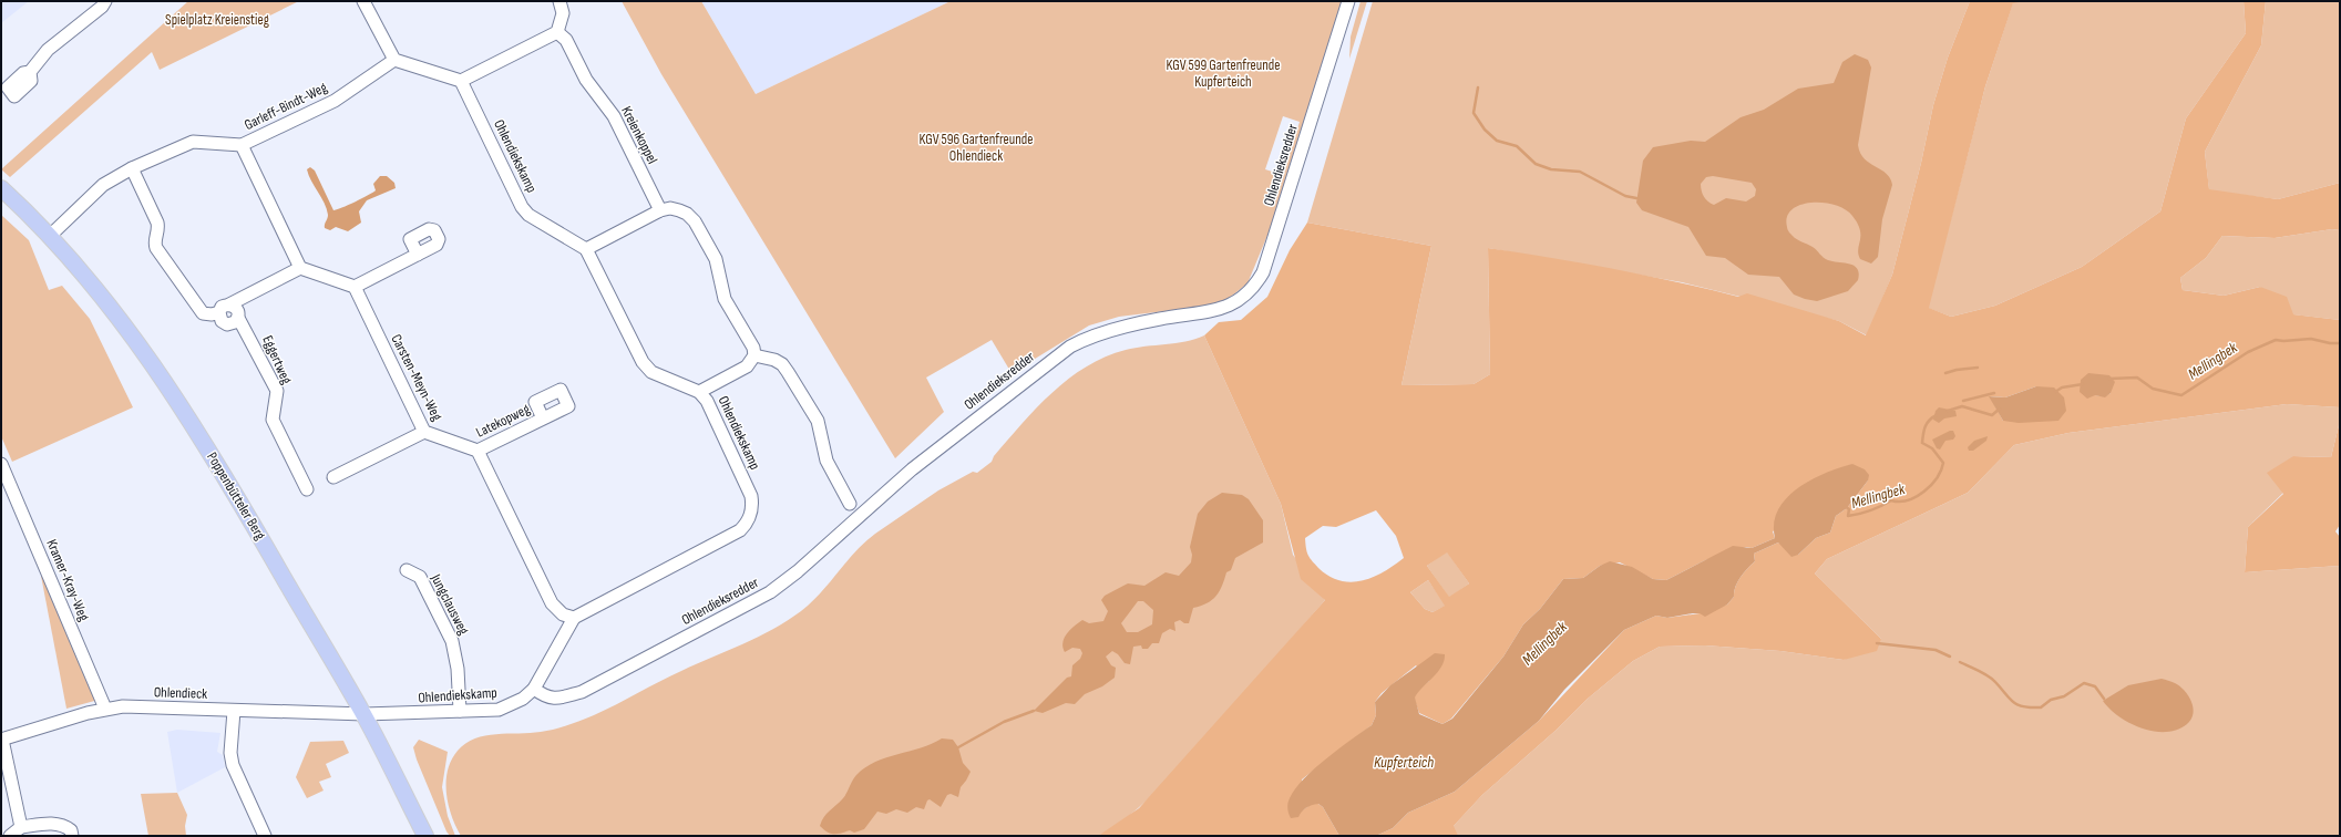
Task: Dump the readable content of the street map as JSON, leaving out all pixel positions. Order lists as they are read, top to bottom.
{
  "streets": {
    "main road": ["Poppenbütteler Berg"],
    "street": [
      "Garleff-Bindt-Weg",
      "Kreienkoppel",
      "Ohlendiekskamp",
      "Ohlendieksredder",
      "Eggertweg",
      "Carsten-Meyn-Weg",
      "Latekopweg",
      "Kramer-Kray-Weg",
      "Jungclausweg",
      "Ohlendieck"
    ]
  },
  "crossings": [
    ["Garleff-Bindt-Weg", "Poppenbütteler Berg"],
    ["Ohlendiekskamp", "Ohlendieksredder"],
    ["Ohlendiekskamp", "Poppenbütteler Berg"],
    ["Ohlendiekskamp", "Jungclausweg"],
    ["Ohlendiekskamp", "Ohlendieck"],
    ["Carsten-Meyn-Weg", "Latekopweg"],
    ["Poppenbütteler Berg", "Ohlendieck"],
    ["Kramer-Kray-Weg", "Ohlendieck"]
  ],
  "water": ["Mellingbek", "Kupferteich"],
  "parks": ["Spielplatz Kreienstieg", "KGV 599 Gartenfreunde Kupferteich", "KGV 596 Gartenfreunde Ohlendieck"]
}
